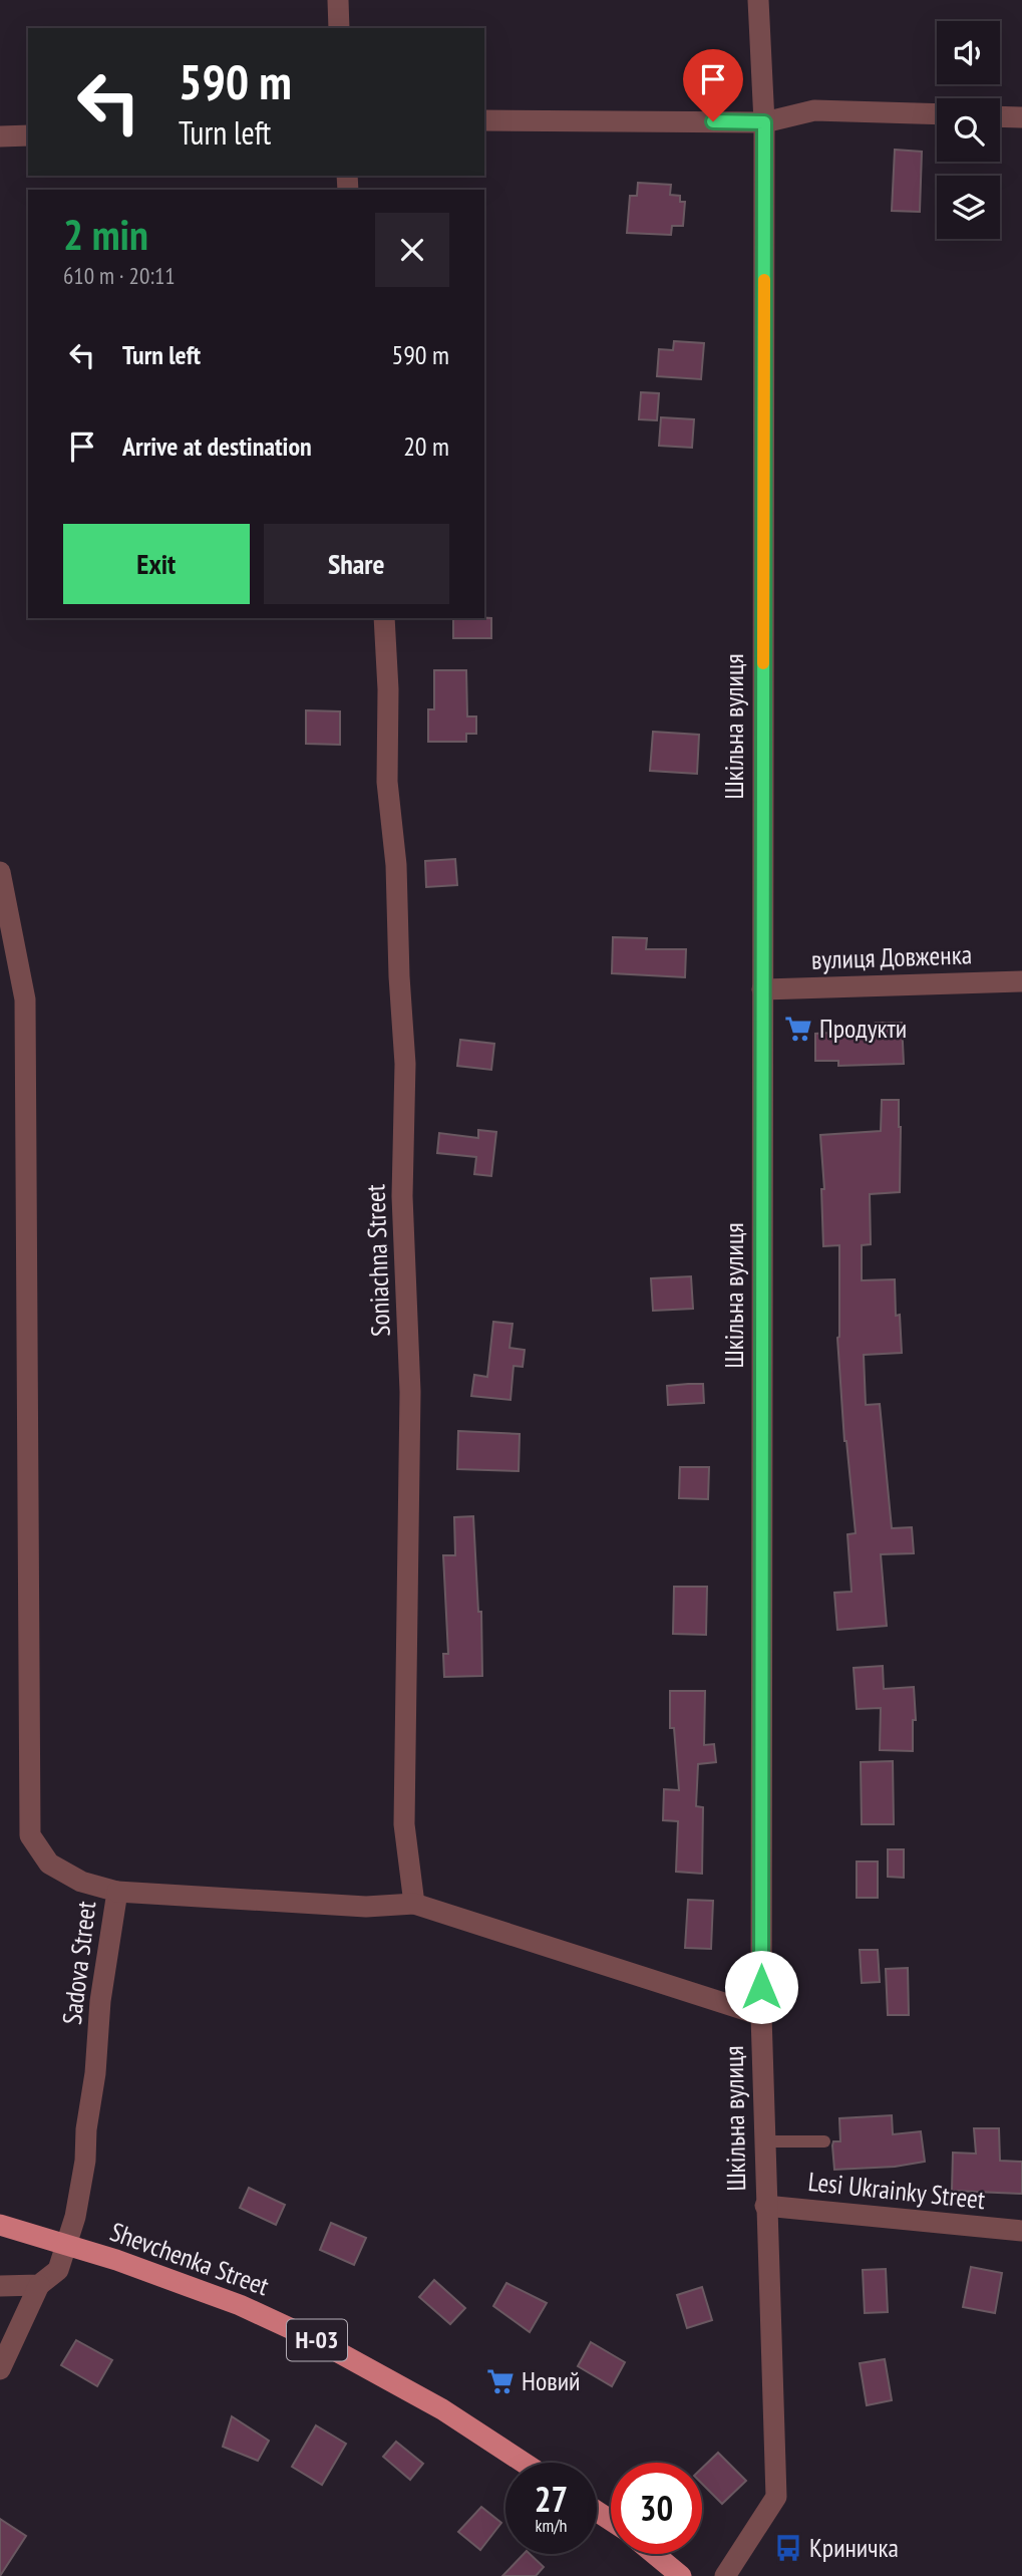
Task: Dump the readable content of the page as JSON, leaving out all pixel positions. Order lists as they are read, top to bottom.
{
  "streets": {
    "main road": ["Shevchenka Street", "Н-03"],
    "street": [
      "Шкільна вулиця",
      "вулиця Довженка",
      "Soniachna Street",
      "Sadova Street",
      "Lesi Ukrainky Street"
    ]
  },
  "crossings": [
    ["Шкільна вулиця", "вулиця Довженка"],
    ["Шкільна вулиця", "Lesi Ukrainky Street"],
    ["Sadova Street", "Shevchenka Street"],
    ["Sadova Street", "Н-03"],
    ["Shevchenka Street", "Н-03"]
  ],
  "places": {
    "supermarket": ["Продукти", "Новий"],
    "bus stop": ["Криничка"]
  },
  "page": {
    "turn": ["590 m", "Turn left"],
    "heading": ["2 min", "610 m · 20:11"],
    "list": [
      {
        "name": "Turn left",
        "value": "590 m"
      },
      {
        "name": "Arrive at destination",
        "value": "20 m"
      }
    ],
    "buttons": ["Exit", "Share"],
    "speed": "27 km/h",
    "limit": "30"
  }
}
